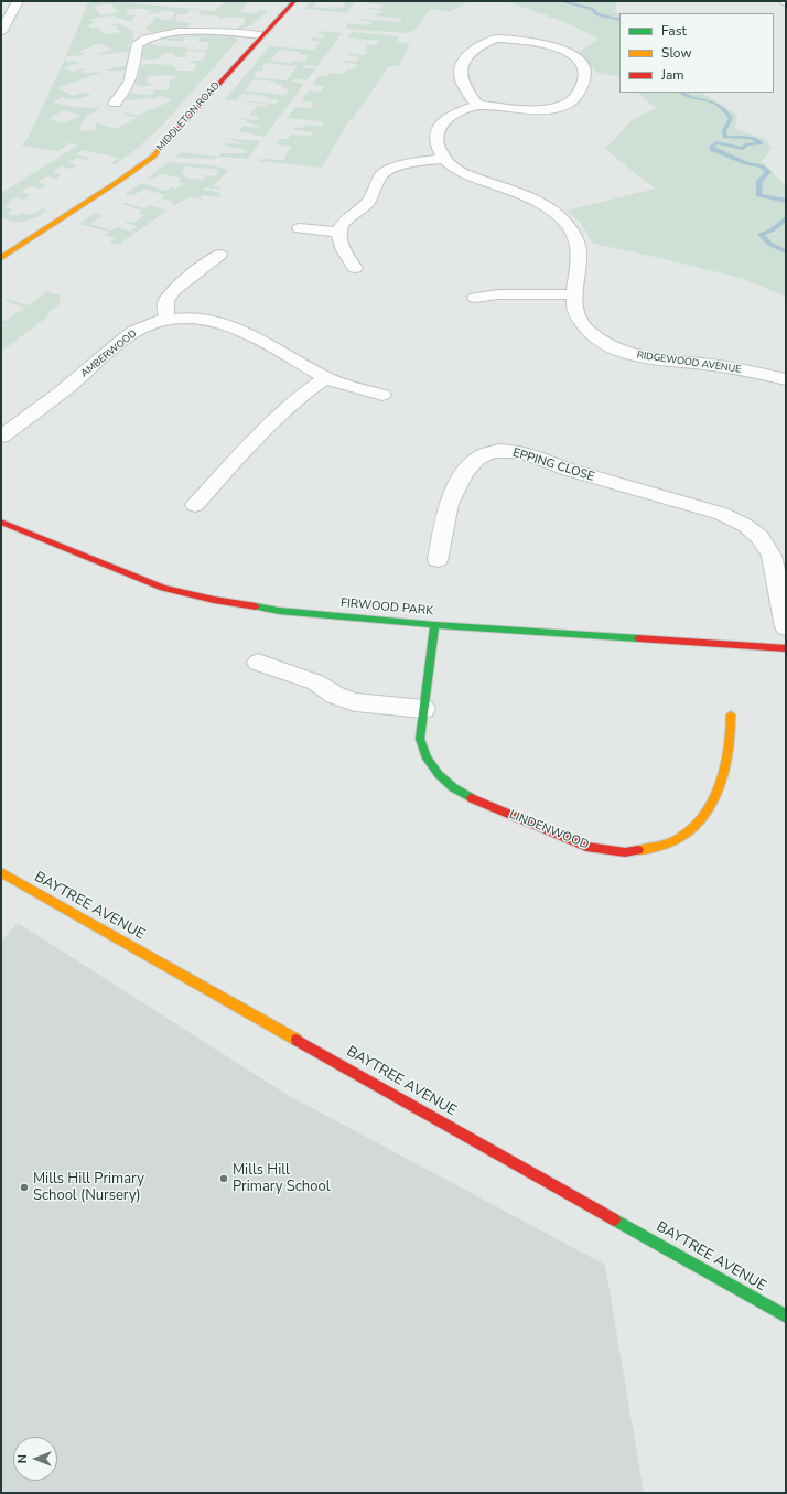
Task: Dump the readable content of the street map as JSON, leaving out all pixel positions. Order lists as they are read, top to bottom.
{
  "streets": {
    "street": [
      "MIDDLETON ROAD",
      "AMBERWOOD",
      "RIDGEWOOD AVENUE",
      "EPPING CLOSE",
      "FIRWOOD PARK",
      "LINDENWOOD",
      "BAYTREE AVENUE"
    ]
  },
  "crossings": [
    ["FIRWOOD PARK", "LINDENWOOD"]
  ],
  "places": ["Mills Hill Primary School", "Mills Hill Primary School (Nursery)"],
  "legend": ["Fast", "Slow", "Jam"],
  "north": "left"
}
